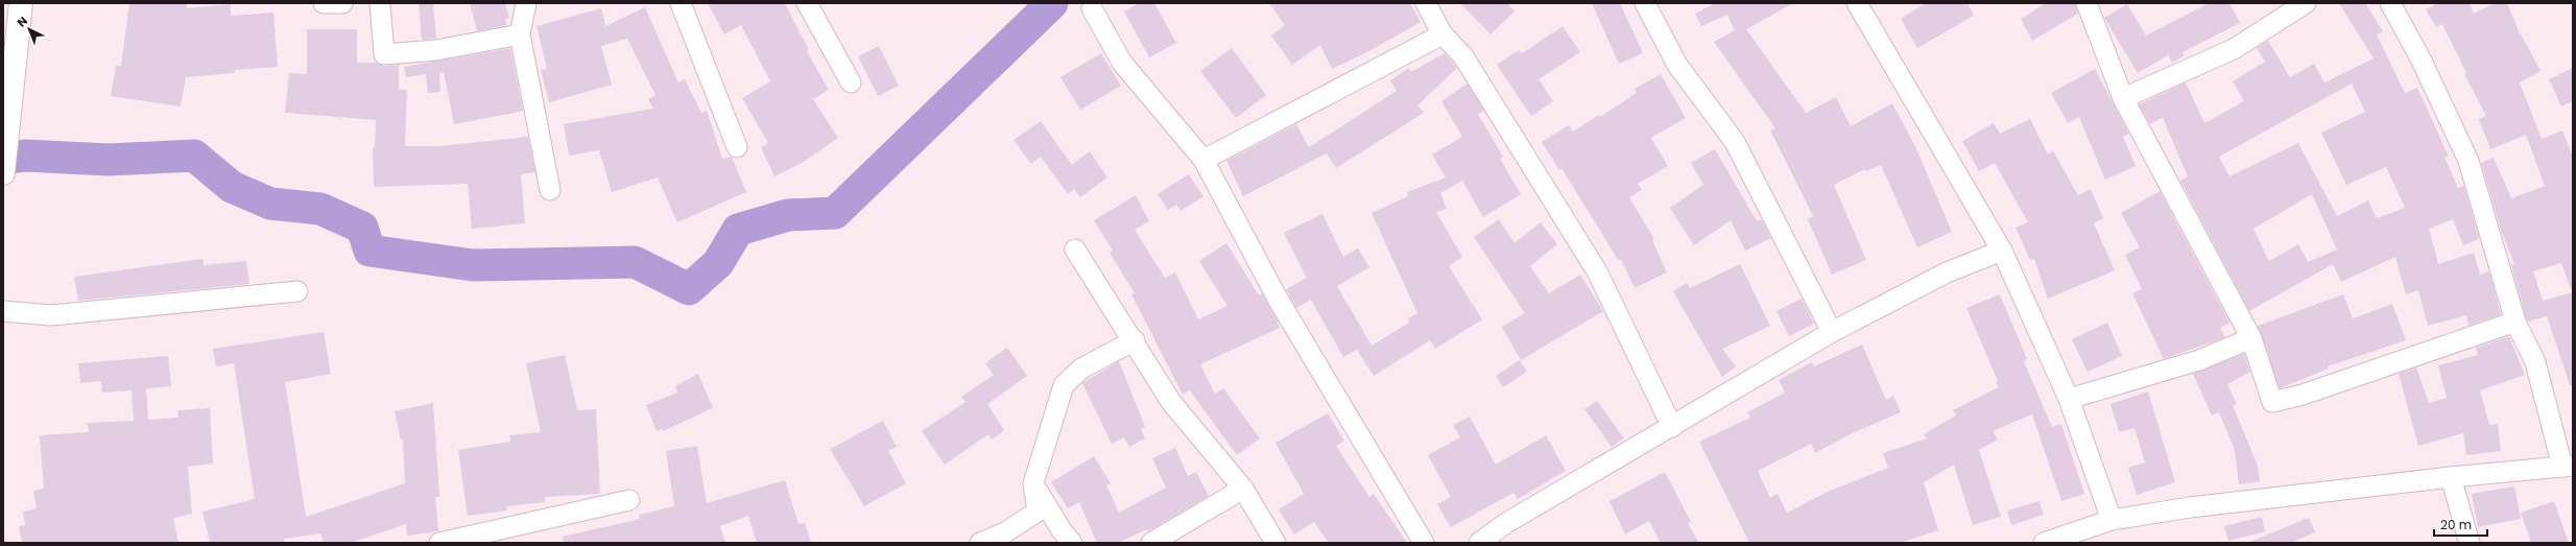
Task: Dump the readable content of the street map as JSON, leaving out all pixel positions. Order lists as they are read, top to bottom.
{
  "scale_bar": "20 m",
  "north": "top left"
}
